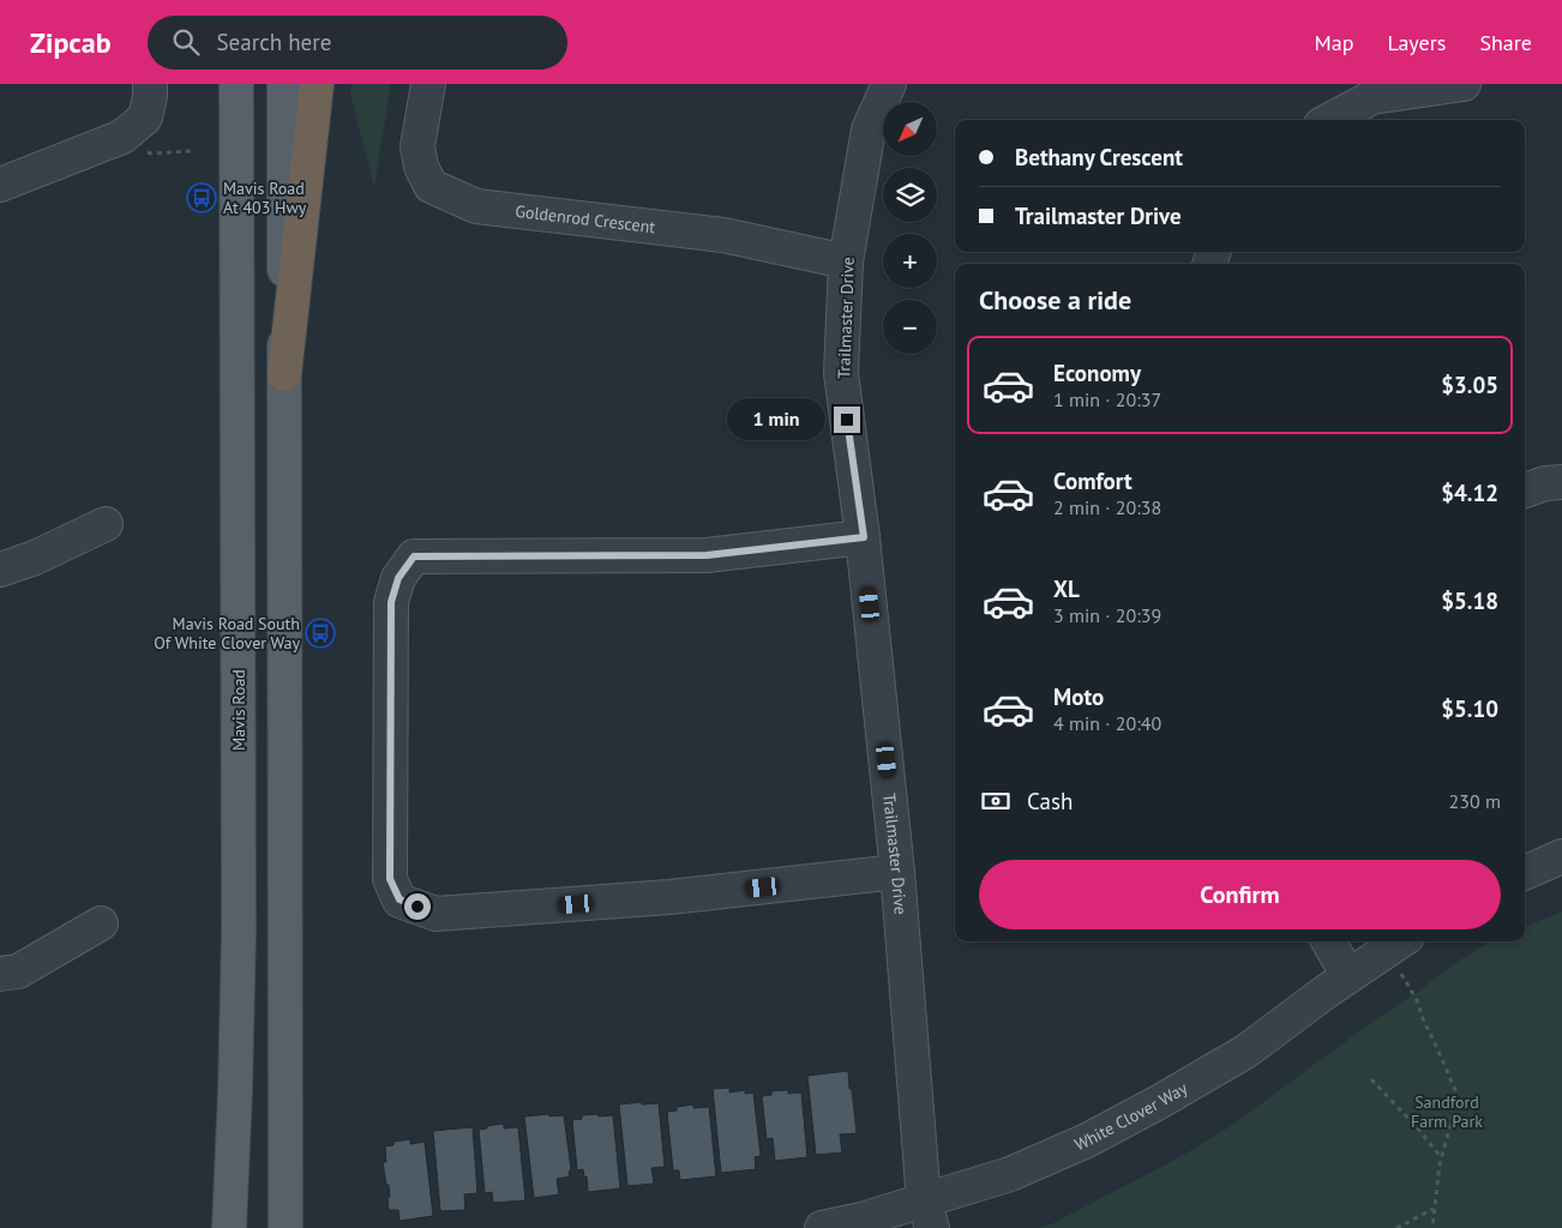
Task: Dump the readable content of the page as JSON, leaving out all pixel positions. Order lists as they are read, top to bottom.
{
  "streets": {
    "main road": ["Mavis Road"],
    "street": ["Goldenrod Crescent", "Trailmaster Drive", "White Clover Way"]
  },
  "crossings": [
    ["Goldenrod Crescent", "Trailmaster Drive"],
    ["Trailmaster Drive", "White Clover Way"]
  ],
  "parks": ["Sandford Farm Park"],
  "places": {
    "bus stop": ["Mavis Road At 403 Hwy", "Mavis Road South Of White Clover Way"]
  },
  "north": "bottom left",
  "page": {
    "header": "Zipcab",
    "search": "Search here",
    "nav": ["Map", "Layers", "Share"],
    "map_buttons": ["+", "−"],
    "banner": ["Bethany Crescent", "Trailmaster Drive"],
    "heading": "Choose a ride",
    "list": [
      {
        "name": "Economy",
        "note": "1 min · 20:37",
        "value": "$3.05"
      },
      {
        "name": "Comfort",
        "note": "2 min · 20:38",
        "value": "$4.12"
      },
      {
        "name": "XL",
        "note": "3 min · 20:39",
        "value": "$5.18"
      },
      {
        "name": "Moto",
        "note": "4 min · 20:40",
        "value": "$5.10"
      }
    ],
    "bubble": "1 min",
    "pay": ["Cash", "230 m"],
    "buttons": "Confirm"
  }
}
